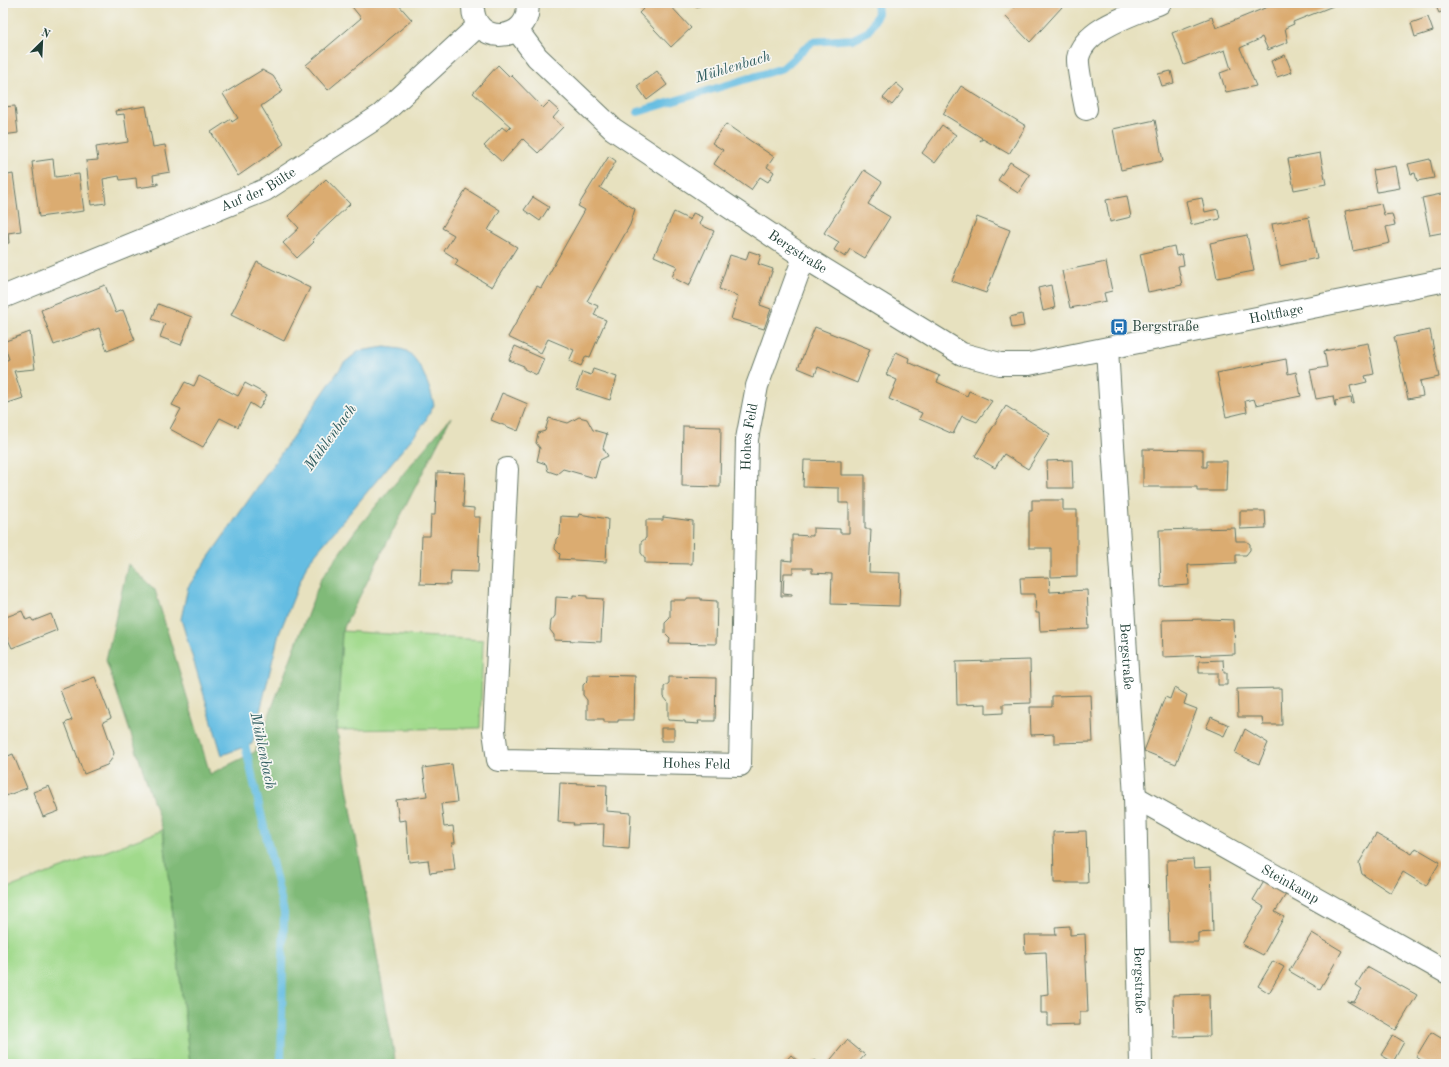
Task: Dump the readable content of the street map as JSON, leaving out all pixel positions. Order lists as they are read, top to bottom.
{
  "streets": {
    "street": [
      "Auf der Bülte",
      "Bergstraße",
      "Holtflage",
      "Hohes Feld",
      "Steinkamp"
    ]
  },
  "crossings": [
    ["Bergstraße", "Holtflage"],
    ["Bergstraße", "Hohes Feld"],
    ["Bergstraße", "Steinkamp"]
  ],
  "water": ["Mühlenbach"],
  "places": {
    "bus stop": ["Bergstraße"]
  },
  "north": "top right"
}
